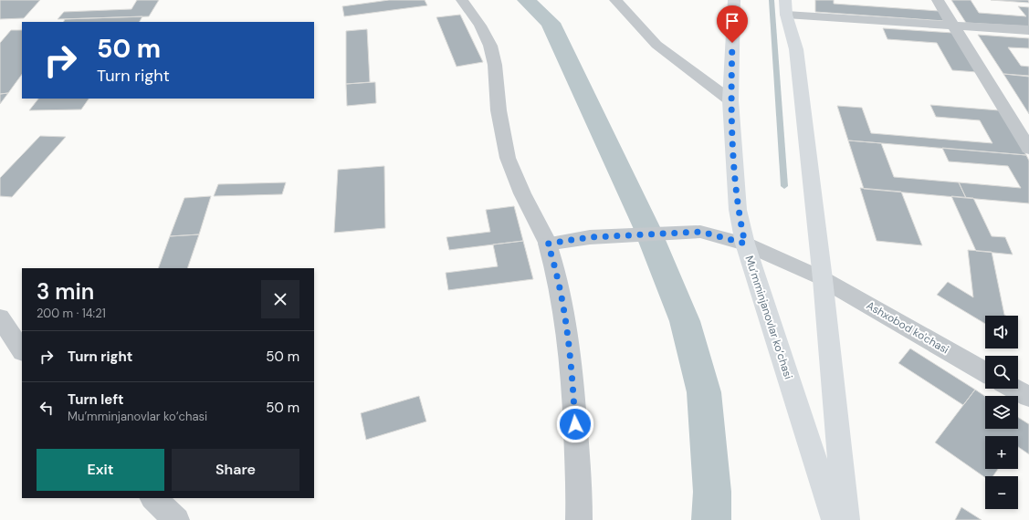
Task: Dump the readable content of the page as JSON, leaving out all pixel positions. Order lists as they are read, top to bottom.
{
  "streets": {
    "main road": ["Mu’mminjanovlar ko‘chasi"],
    "street": ["Ashxobod ko'chasi"]
  },
  "crossings": [
    ["Mu’mminjanovlar ko‘chasi", "Ashxobod ko'chasi"]
  ],
  "page": {
    "turn": ["50 m", "Turn right"],
    "heading": ["3 min", "200 m · 14:21"],
    "map_buttons": ["+", "−"],
    "list": [
      {
        "name": "Turn right",
        "value": "50 m"
      },
      {
        "name": "Turn left",
        "note": "Mu’mminjanovlar ko‘chasi",
        "value": "50 m"
      }
    ],
    "buttons": ["Exit", "Share"]
  }
}
